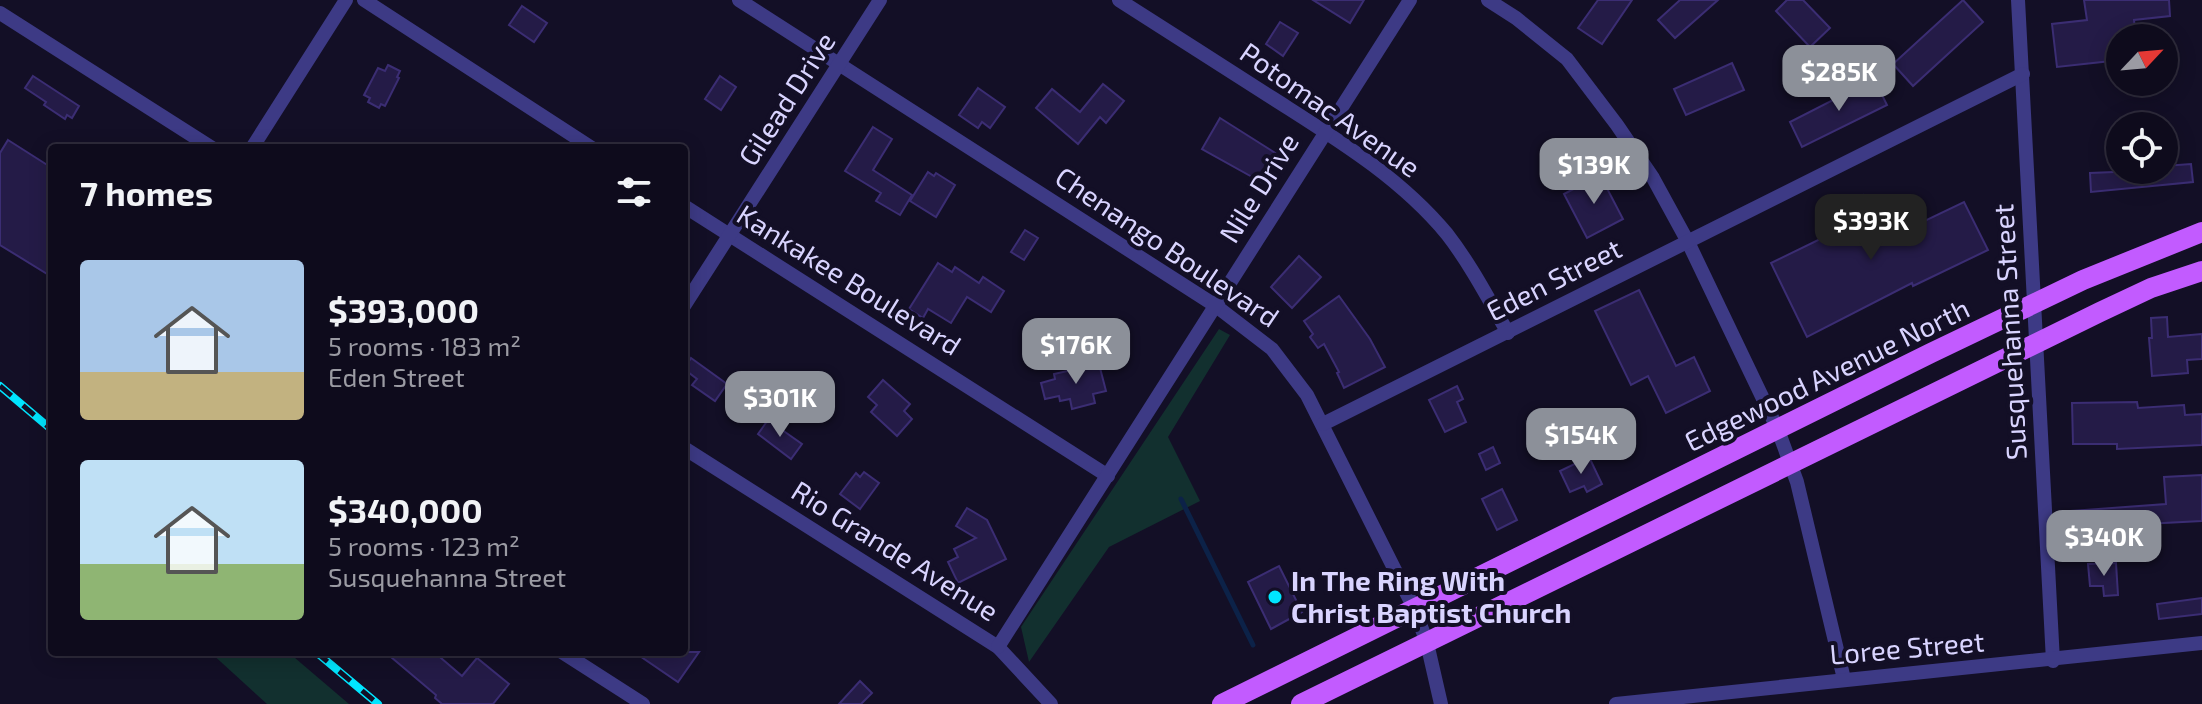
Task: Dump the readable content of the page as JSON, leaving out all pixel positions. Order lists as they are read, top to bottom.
{
  "streets": {
    "main road": ["Edgewood Avenue North"],
    "street": [
      "Gilead Drive",
      "Potomac Avenue",
      "Nile Drive",
      "Chenango Boulevard",
      "Kankakee Boulevard",
      "Eden Street",
      "Susquehanna Street",
      "Rio Grande Avenue",
      "Loree Street"
    ]
  },
  "crossings": [
    ["Gilead Drive", "Chenango Boulevard"],
    ["Gilead Drive", "Kankakee Boulevard"],
    ["Potomac Avenue", "Nile Drive"],
    ["Potomac Avenue", "Eden Street"],
    ["Nile Drive", "Chenango Boulevard"],
    ["Nile Drive", "Kankakee Boulevard"],
    ["Nile Drive", "Rio Grande Avenue"],
    ["Chenango Boulevard", "Eden Street"],
    ["Chenango Boulevard", "Edgewood Avenue North"],
    ["Eden Street", "Susquehanna Street"],
    ["Susquehanna Street", "Edgewood Avenue North"],
    ["Susquehanna Street", "Loree Street"]
  ],
  "places": ["In The Ring With Christ Baptist Church"],
  "north": "top right",
  "page": {
    "price": [
      "$285K",
      "$139K",
      "$393K",
      "$176K",
      "$301K",
      "$154K",
      "$340K"
    ],
    "heading": "7 homes",
    "list": [
      {
        "name": "$393,000",
        "note": "5 rooms · 183 m² · Eden Street"
      },
      {
        "name": "$340,000",
        "note": "5 rooms · 123 m² · Susquehanna Street"
      }
    ]
  }
}
